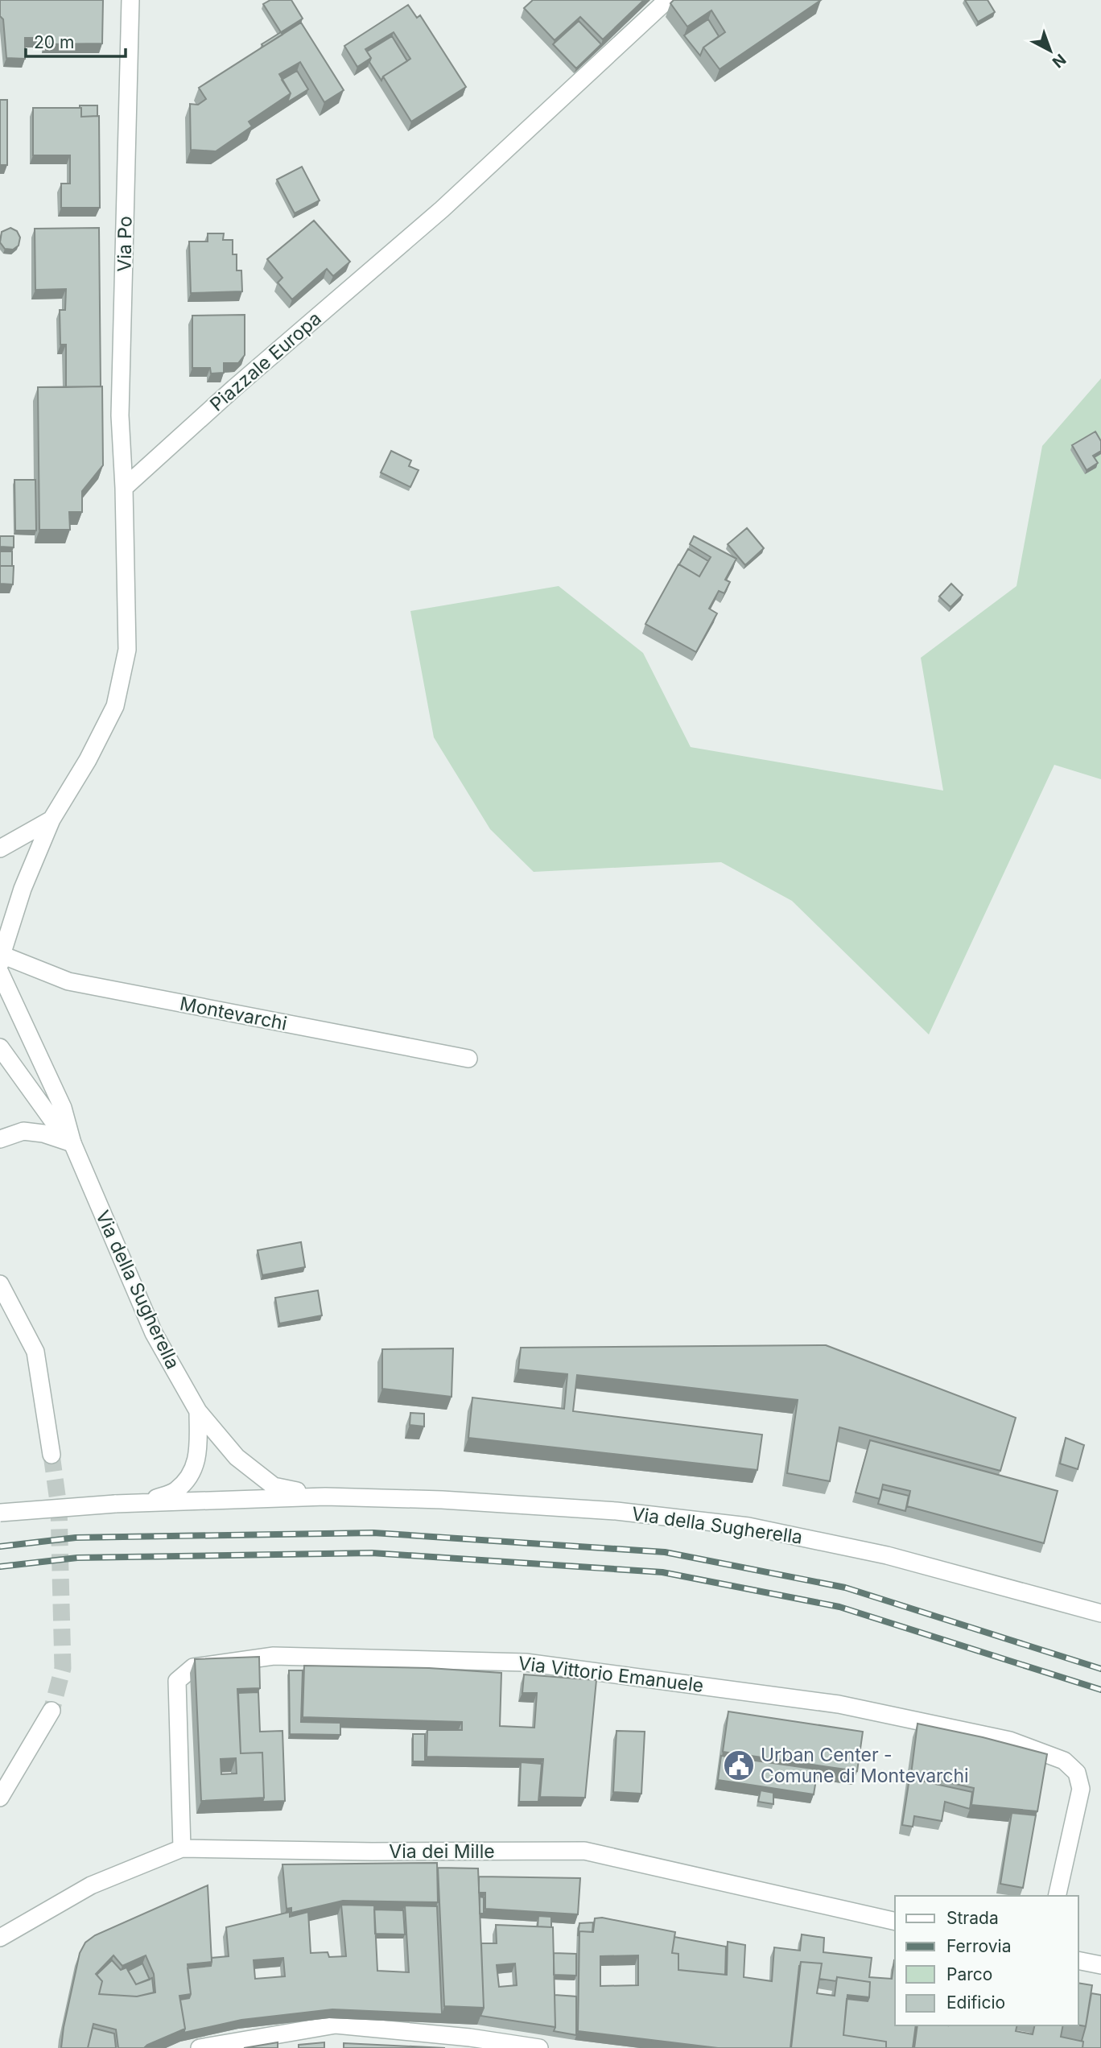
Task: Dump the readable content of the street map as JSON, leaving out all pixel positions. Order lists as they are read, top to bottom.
{
  "streets": {
    "street": [
      "Via Po",
      "Piazzale Europa",
      "Montevarchi",
      "Via della Sugherella",
      "Via Vittorio Emanuele",
      "Via dei Mille"
    ]
  },
  "crossings": [
    ["Via Po", "Piazzale Europa"],
    ["Via Vittorio Emanuele", "Via dei Mille"]
  ],
  "places": {
    "public building": ["Urban Center - Comune di Montevarchi"]
  },
  "legend": [
    "Strada",
    "Ferrovia",
    "Parco",
    "Edificio"
  ],
  "scale_bar": "20 m",
  "north": "bottom right"
}
